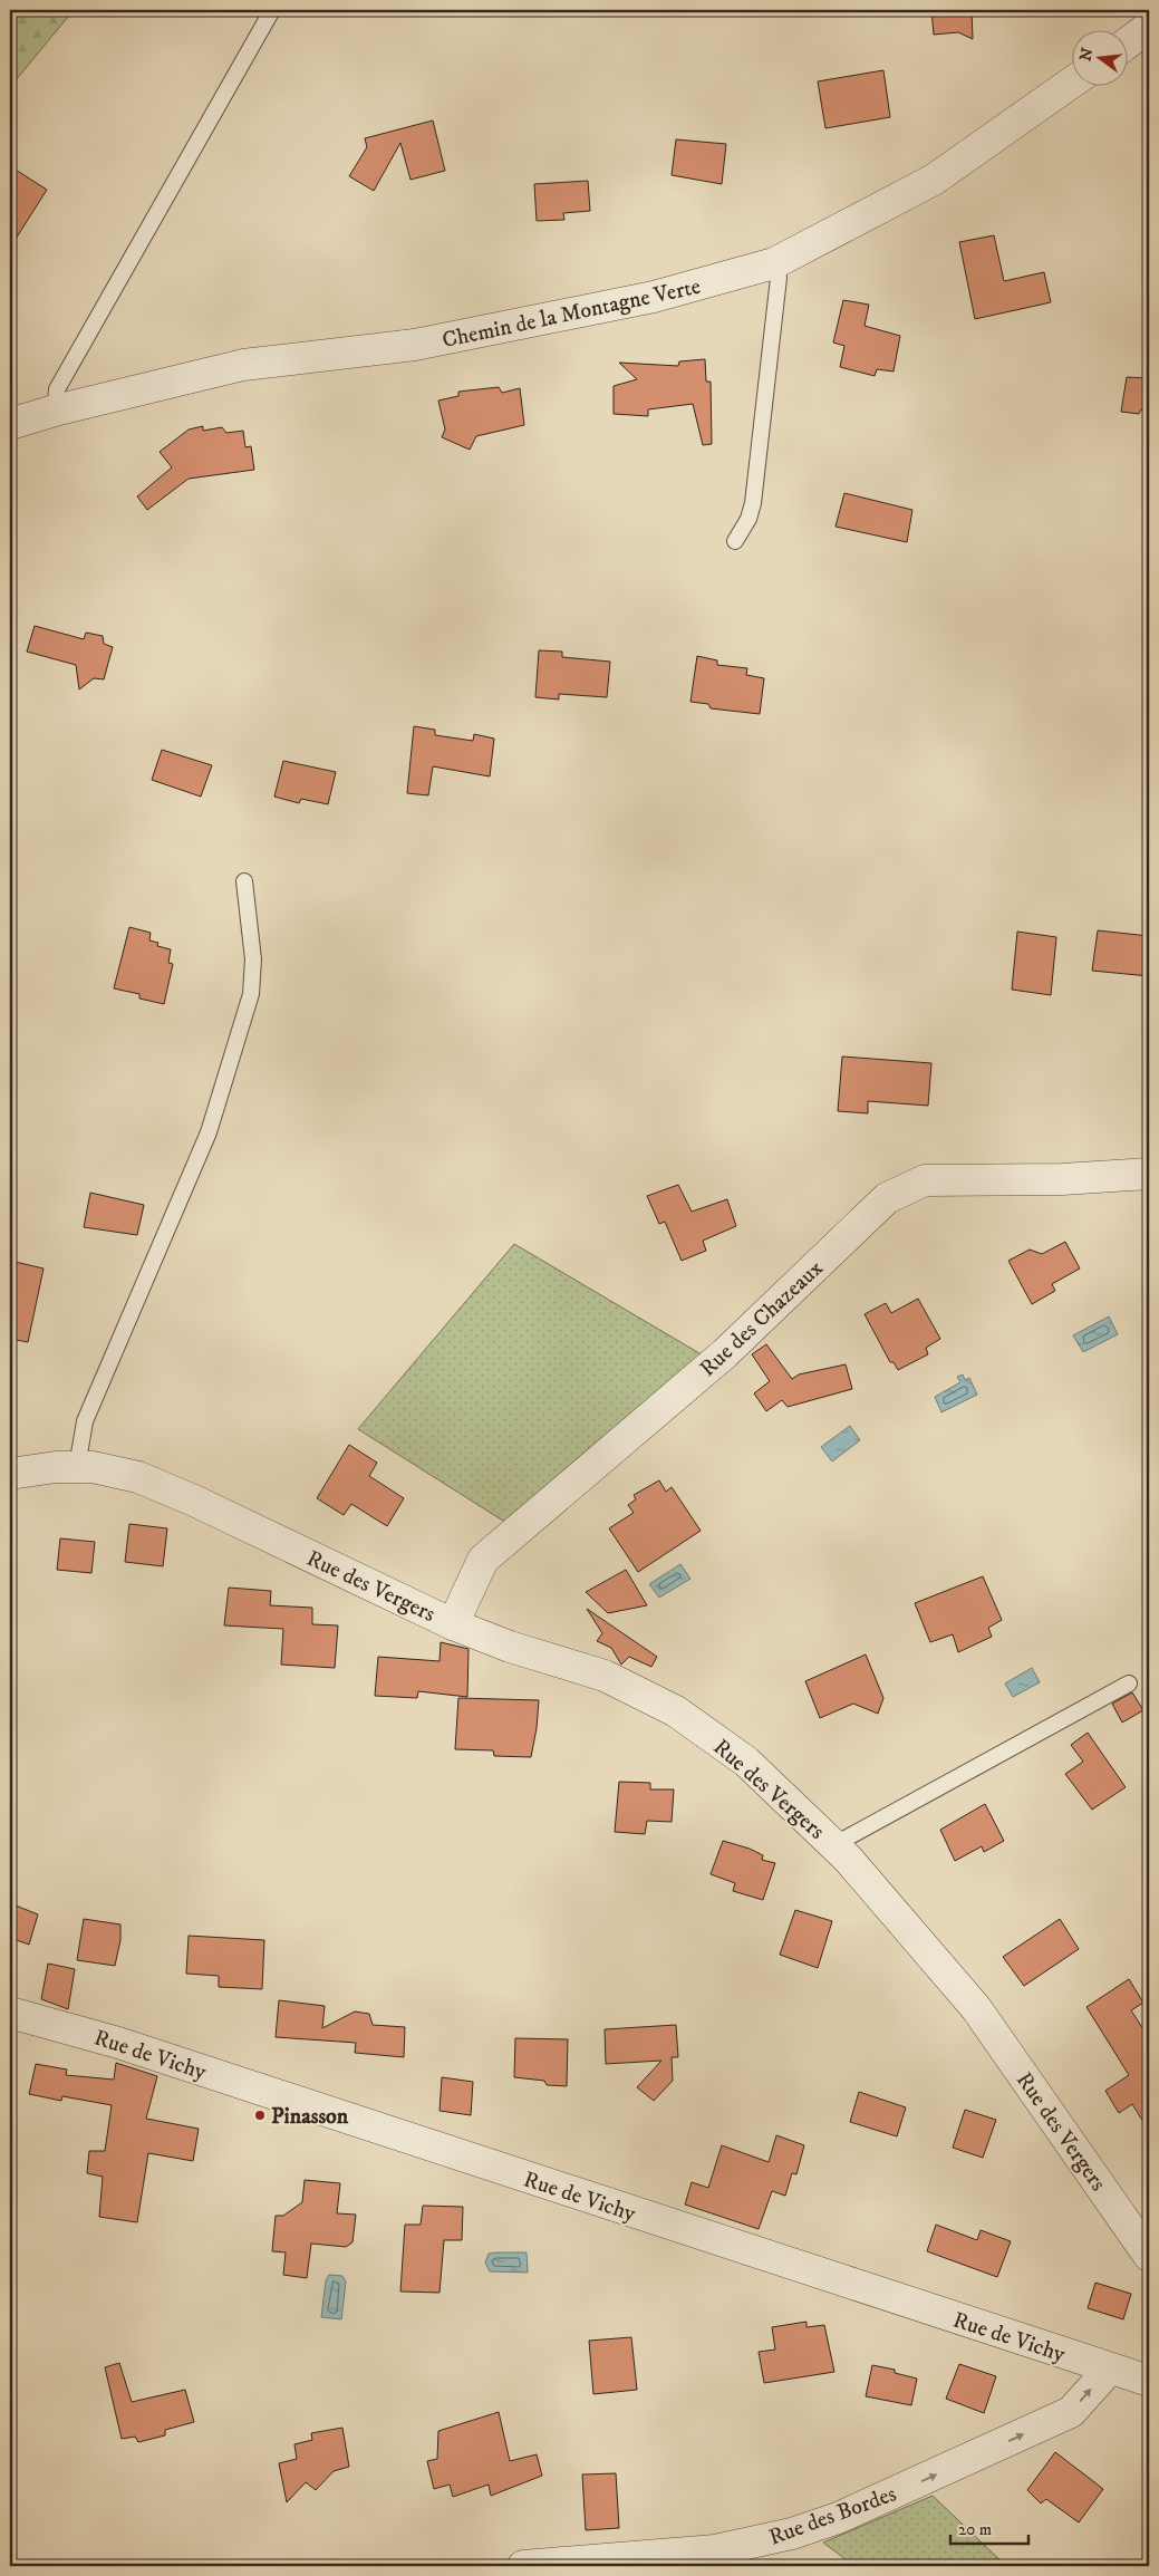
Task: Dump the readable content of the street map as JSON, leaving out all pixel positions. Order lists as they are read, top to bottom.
{
  "streets": {
    "street": [
      "Chemin de la Montagne Verte",
      "Rue des Chazeaux",
      "Rue des Vergers",
      "Rue de Vichy",
      "Rue des Bordes"
    ]
  },
  "crossings": [
    ["Rue des Chazeaux", "Rue des Vergers"],
    ["Rue de Vichy", "Rue des Bordes"]
  ],
  "one_way": ["Rue des Bordes"],
  "places": ["Pinasson"],
  "scale_bar": "20 m",
  "north": "left"
}
